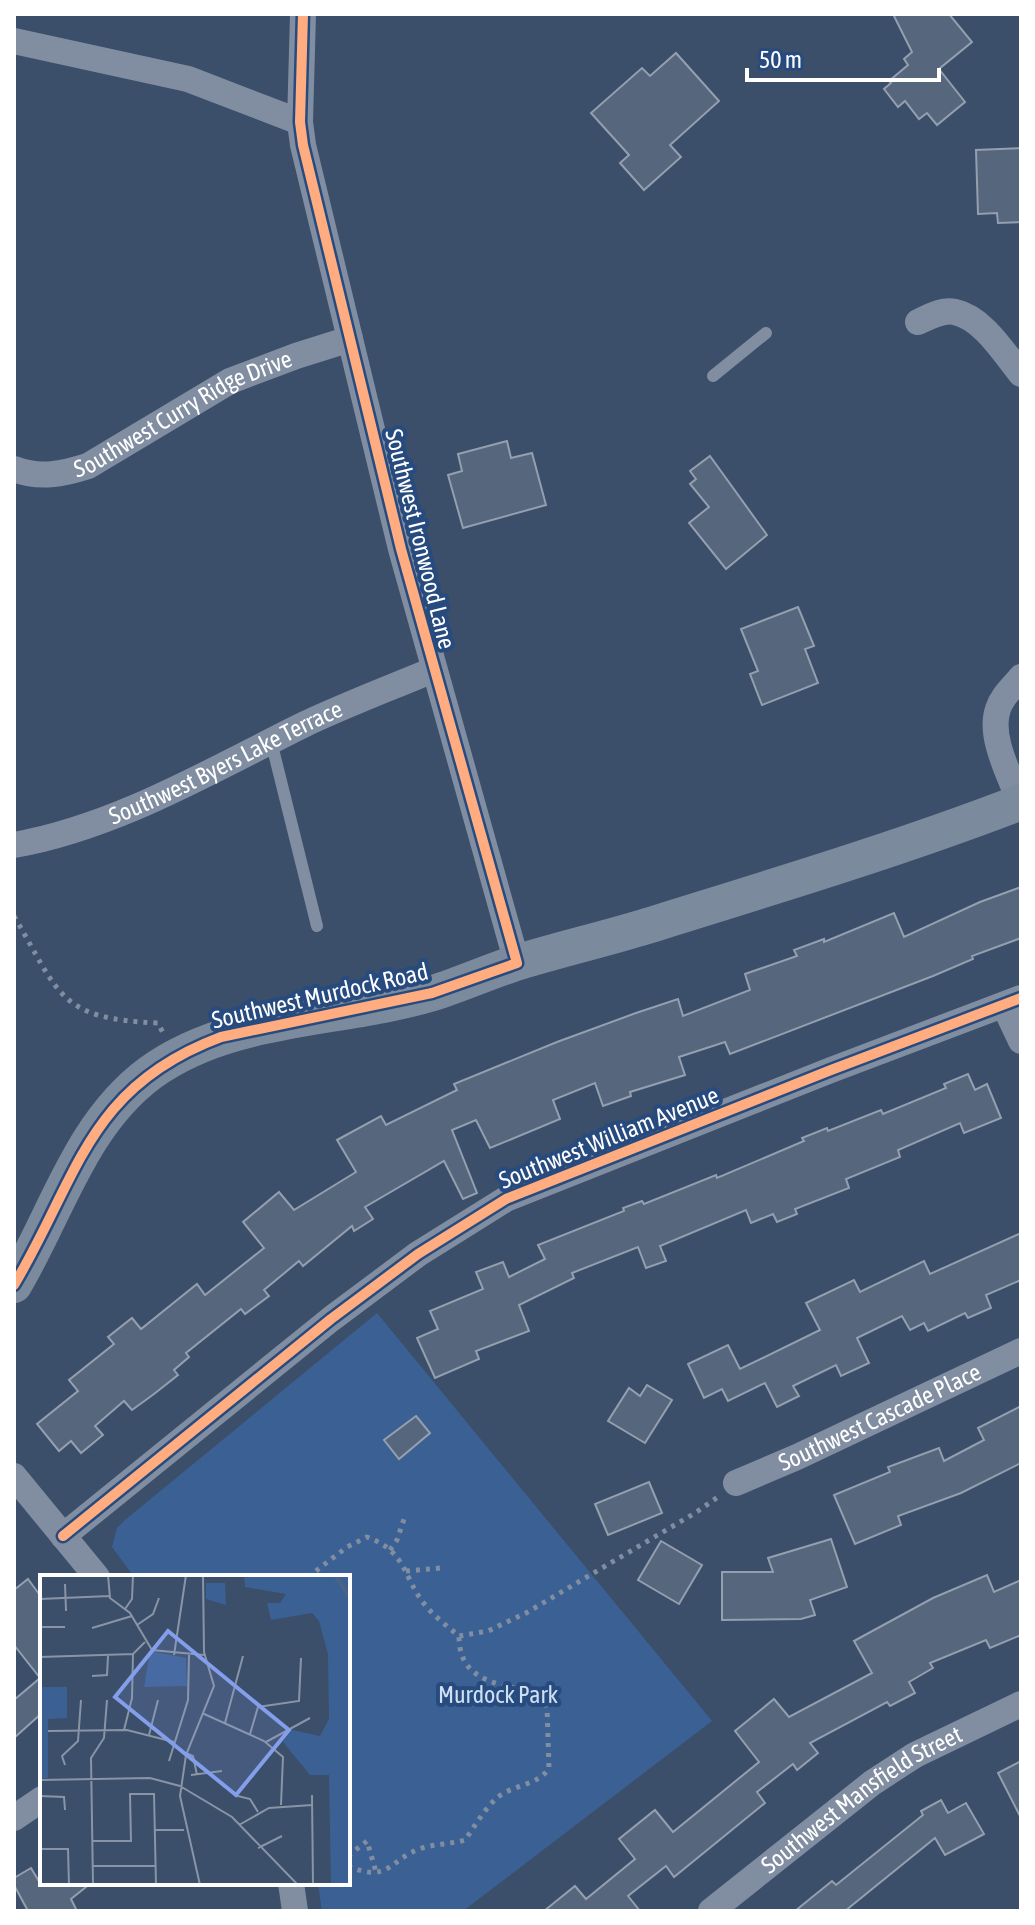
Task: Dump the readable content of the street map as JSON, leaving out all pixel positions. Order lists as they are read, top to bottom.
{
  "streets": {
    "main road": ["Southwest Murdock Road"],
    "street": [
      "Southwest Curry Ridge Drive",
      "Southwest Ironwood Lane",
      "Southwest Byers Lake Terrace",
      "Southwest William Avenue",
      "Southwest Cascade Place",
      "Southwest Mansfield Street"
    ]
  },
  "crossings": [
    ["Southwest Curry Ridge Drive", "Southwest Ironwood Lane"],
    ["Southwest Ironwood Lane", "Southwest Byers Lake Terrace"],
    ["Southwest Ironwood Lane", "Southwest Murdock Road"]
  ],
  "parks": ["Murdock Park"],
  "scale_bar": "50 m"
}
